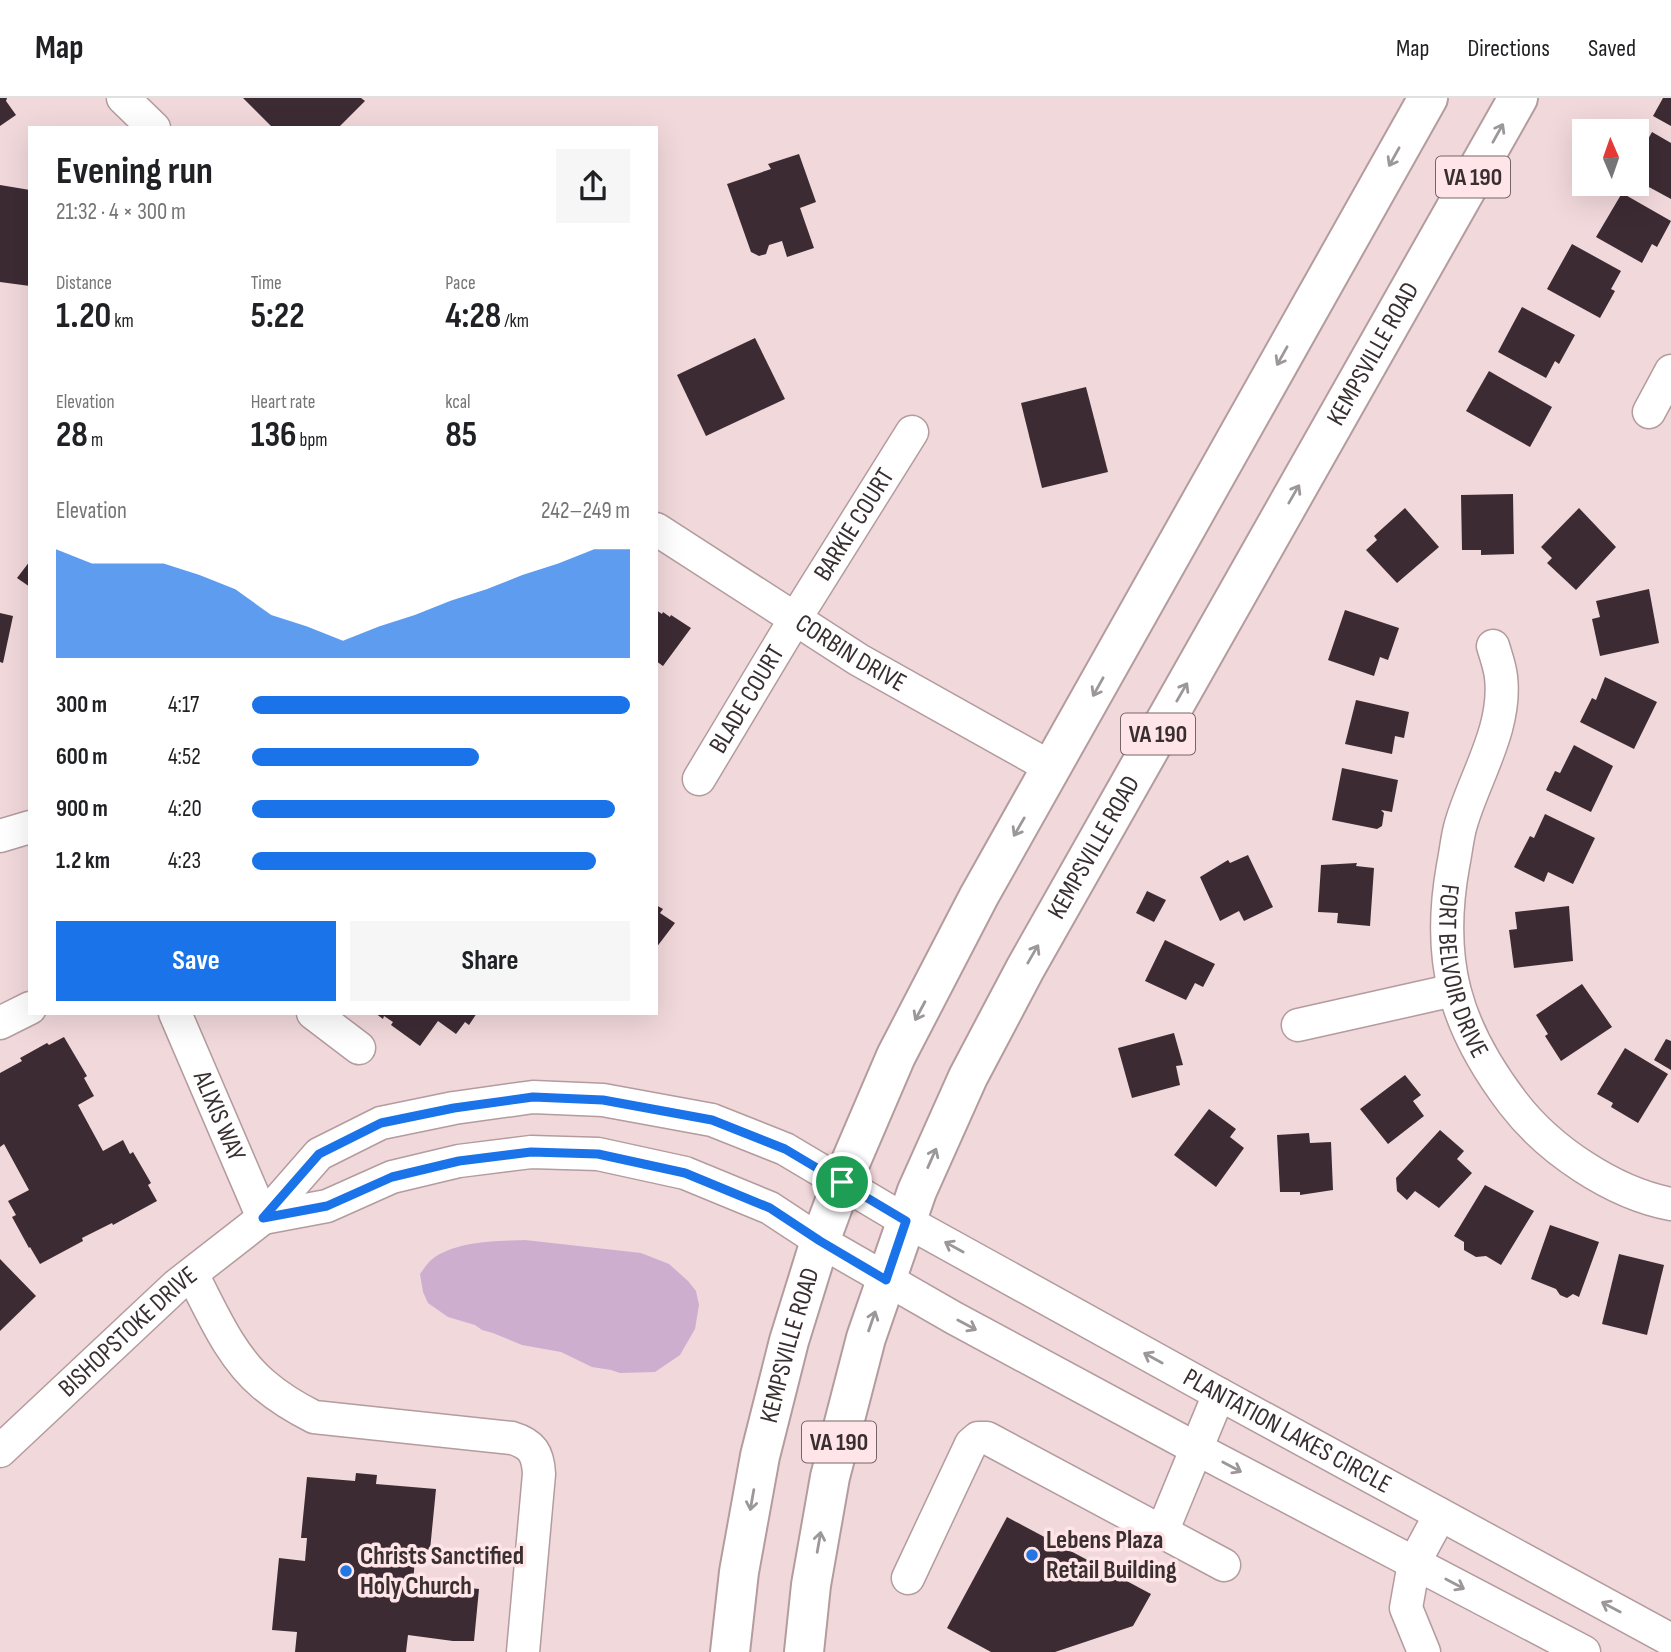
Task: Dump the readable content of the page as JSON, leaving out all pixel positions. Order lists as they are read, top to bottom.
{
  "streets": {
    "main road": ["VA 190", "KEMPSVILLE ROAD"],
    "street": [
      "BARKIE COURT",
      "CORBIN DRIVE",
      "BLADE COURT",
      "FORT BELVOIR DRIVE",
      "ALIXIS WAY",
      "BISHOPSTOKE DRIVE",
      "PLANTATION LAKES CIRCLE"
    ]
  },
  "crossings": [
    ["KEMPSVILLE ROAD", "CORBIN DRIVE"],
    ["KEMPSVILLE ROAD", "BISHOPSTOKE DRIVE"],
    ["KEMPSVILLE ROAD", "PLANTATION LAKES CIRCLE"],
    ["BARKIE COURT", "CORBIN DRIVE"],
    ["BARKIE COURT", "BLADE COURT"],
    ["CORBIN DRIVE", "BLADE COURT"],
    ["ALIXIS WAY", "BISHOPSTOKE DRIVE"],
    ["BISHOPSTOKE DRIVE", "PLANTATION LAKES CIRCLE"]
  ],
  "places": ["Lebens Plaza Retail Building", "Christs Sanctified Holy Church"],
  "north": "top",
  "page": {
    "header": "Map",
    "nav": ["Map", "Directions", "Saved"],
    "heading": ["Evening run", "21:32 · 4 × 300 m"],
    "stats": [
      ["Distance", "1.20 km"],
      ["Time", "5:22"],
      ["Pace", "4:28 /km"],
      ["Elevation", "28 m"],
      ["Heart rate", "136 bpm"],
      ["kcal", "85"]
    ],
    "chart": ["Elevation", "242–249 m"],
    "list": [
      {
        "name": "300 m",
        "note": "4:17"
      },
      {
        "name": "600 m",
        "note": "4:52"
      },
      {
        "name": "900 m",
        "note": "4:20"
      },
      {
        "name": "1.2 km",
        "note": "4:23"
      }
    ],
    "buttons": ["Save", "Share"]
  }
}
